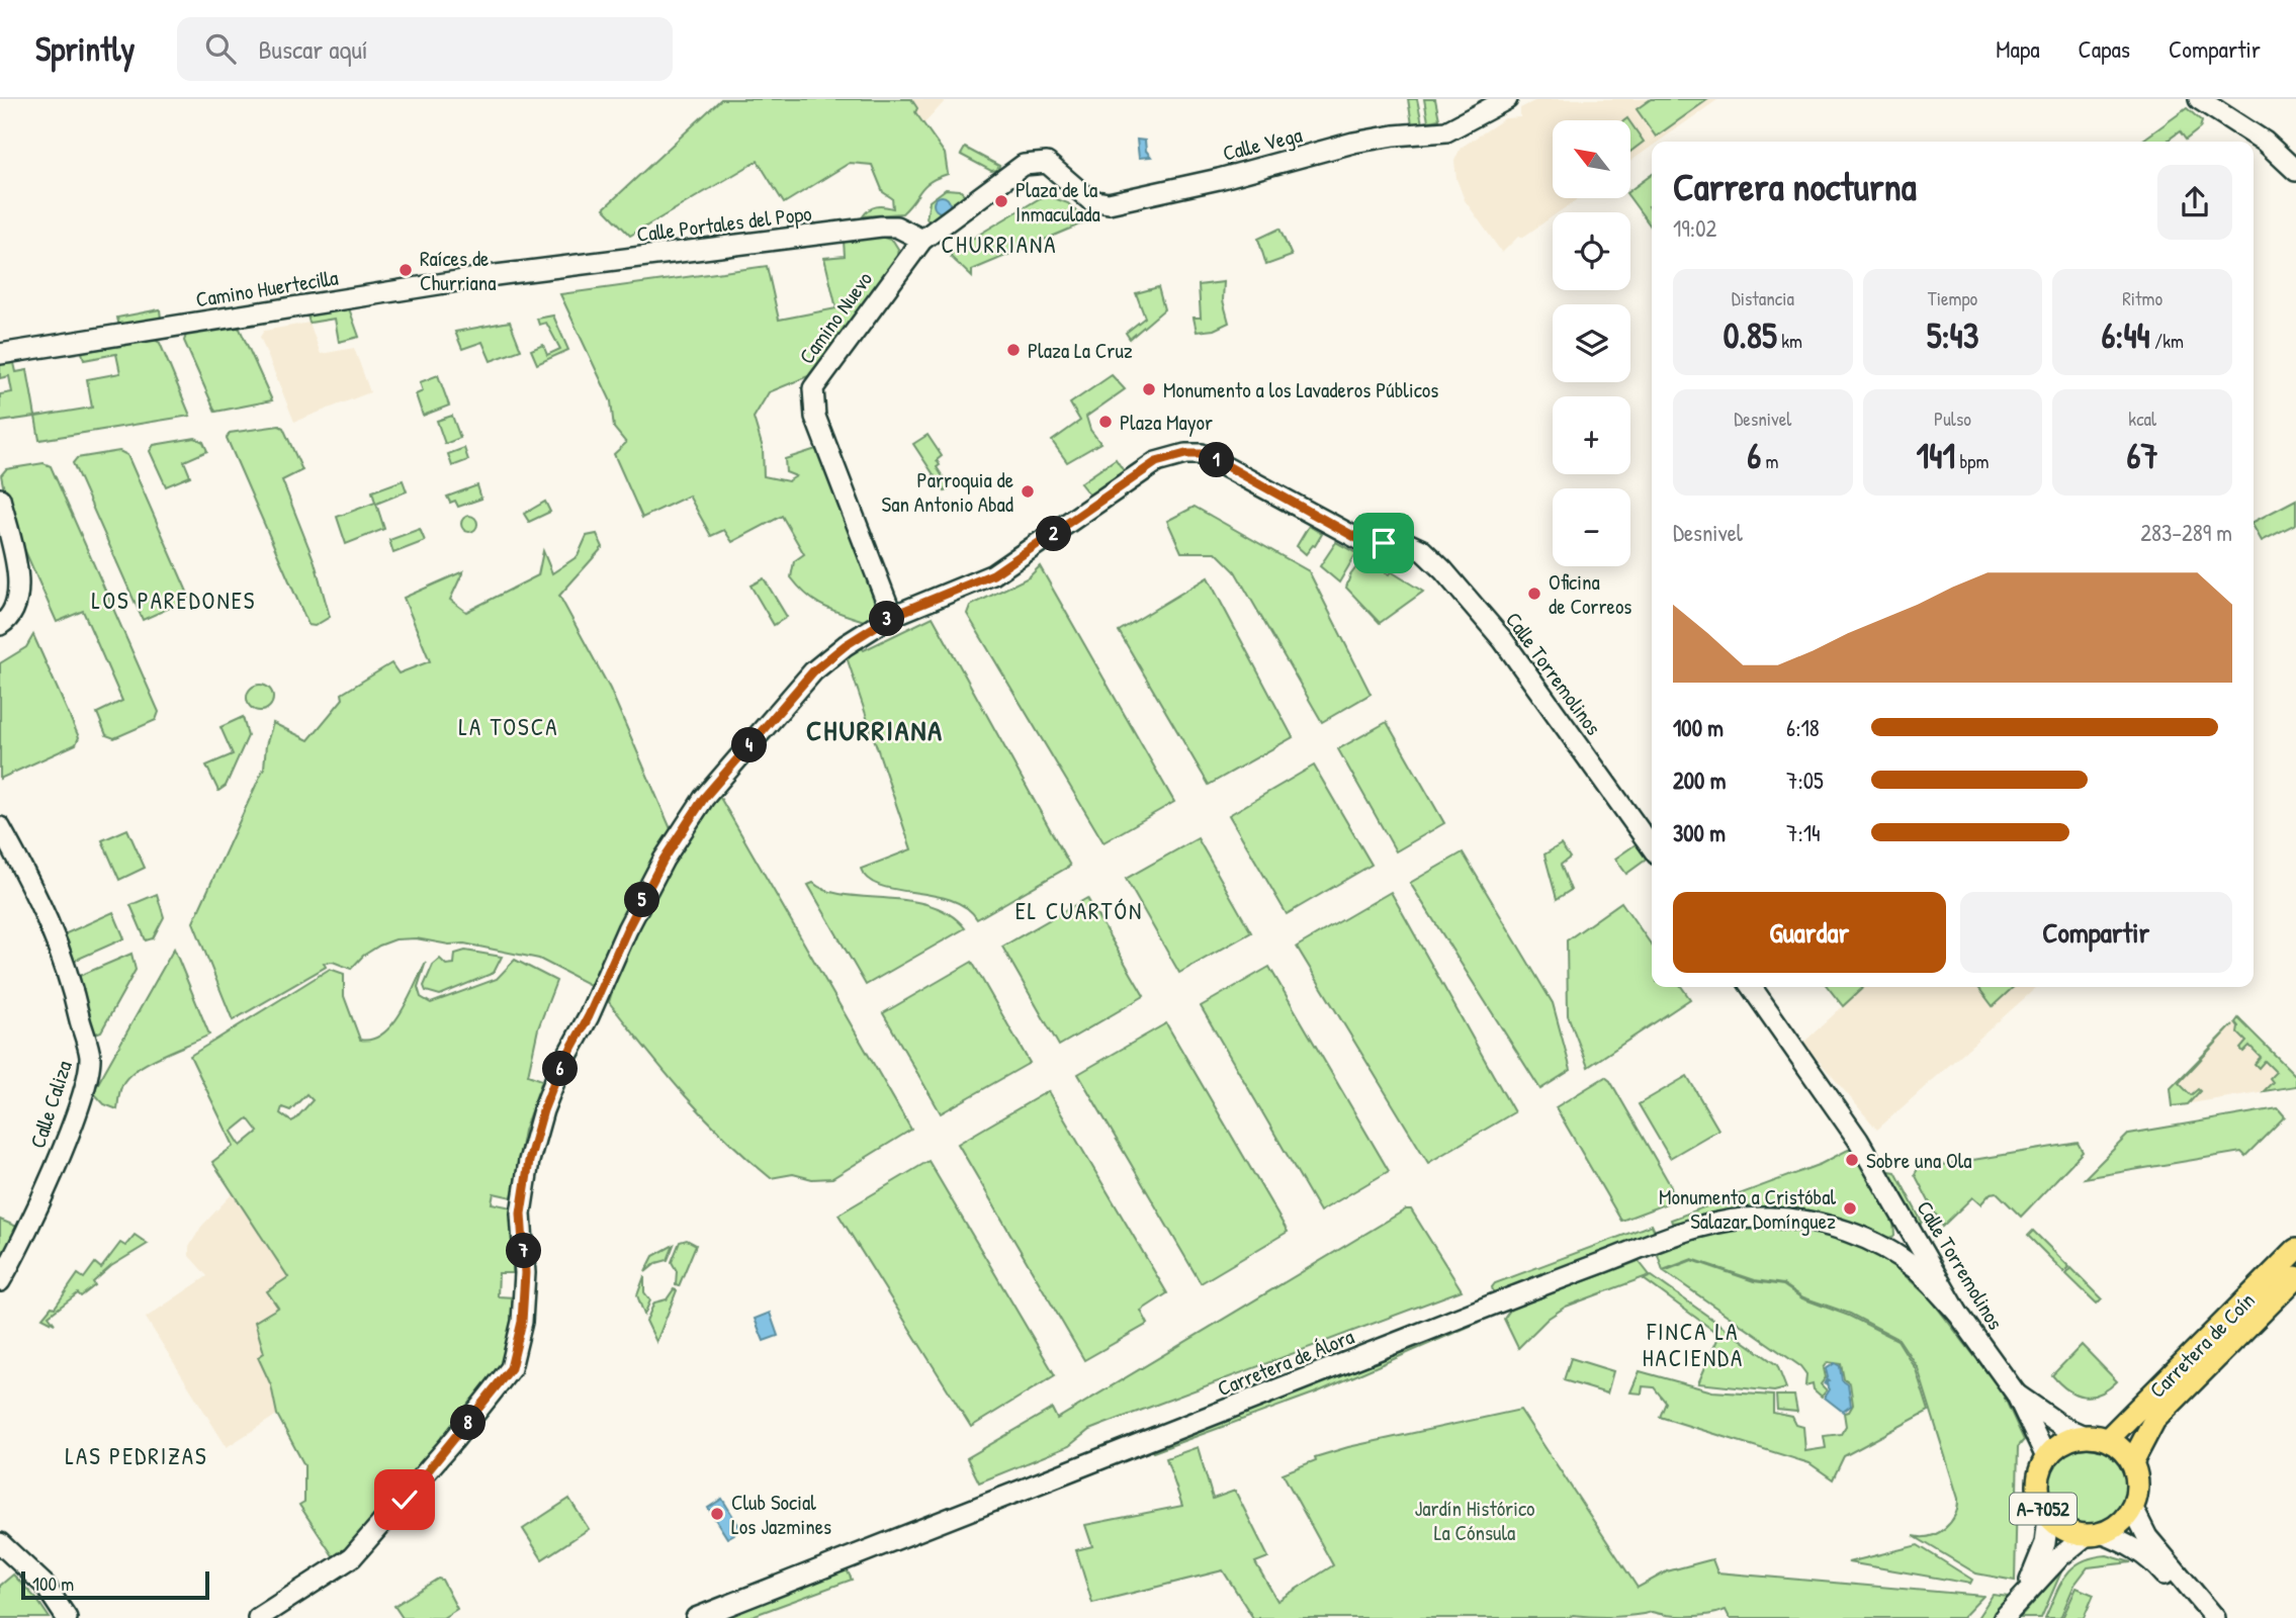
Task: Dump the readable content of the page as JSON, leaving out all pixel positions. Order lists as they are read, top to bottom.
{
  "streets": {
    "main road": ["Carretera de Coín", "A-7052"],
    "street": [
      "Calle Vega",
      "Calle Portales del Popo",
      "Camino Huertecilla",
      "Camino Nuevo",
      "Calle Torremolinos",
      "Calle Caliza",
      "Carretera de Álora"
    ]
  },
  "crossings": [
    ["Calle Vega", "Calle Portales del Popo"],
    ["Calle Vega", "Camino Nuevo"],
    ["Calle Portales del Popo", "Camino Huertecilla"],
    ["Calle Portales del Popo", "Camino Nuevo"],
    ["Camino Nuevo", "Calle Torremolinos"],
    ["Calle Torremolinos", "Carretera de Coín"],
    ["Calle Torremolinos", "Carretera de Álora"],
    ["Calle Torremolinos", "A-7052"],
    ["Carretera de Coín", "A-7052"]
  ],
  "districts": [
    "CHURRIANA",
    "LOS PAREDONES",
    "LA TOSCA",
    "CHURRIANA",
    "EL CUARTÓN",
    "FINCA LA HACIENDA",
    "LAS PEDRIZAS"
  ],
  "parks": ["Jardín Histórico La Cónsula"],
  "places": [
    "Plaza de la Inmaculada",
    "Raíces de Churriana",
    "Plaza La Cruz",
    "Monumento a los Lavaderos Públicos",
    "Plaza Mayor",
    "Parroquia de San Antonio Abad",
    "Oficina de Correos",
    "Sobre una Ola",
    "Monumento a Cristóbal Salazar Domínguez",
    "Club Social Los Jazmines"
  ],
  "scale_bar": "100 m",
  "north": "top left",
  "page": {
    "header": "Sprintly",
    "search": "Buscar aquí",
    "nav": ["Mapa", "Capas", "Compartir"],
    "map_buttons": ["+", "−"],
    "heading": ["Carrera nocturna", "19:02"],
    "stats": [
      ["Distancia", "0.85 km"],
      ["Tiempo", "5:43"],
      ["Ritmo", "6:44 /km"],
      ["Desnivel", "6 m"],
      ["Pulso", "141 bpm"],
      ["kcal", "67"]
    ],
    "pins": [
      "1",
      "2",
      "3",
      "4",
      "5",
      "6",
      "7",
      "8"
    ],
    "chart": ["Desnivel", "283–289 m"],
    "list": [
      {
        "name": "100 m",
        "note": "6:18"
      },
      {
        "name": "200 m",
        "note": "7:05"
      },
      {
        "name": "300 m",
        "note": "7:14"
      }
    ],
    "buttons": ["Guardar", "Compartir"],
    "scale": "100 m"
  }
}
